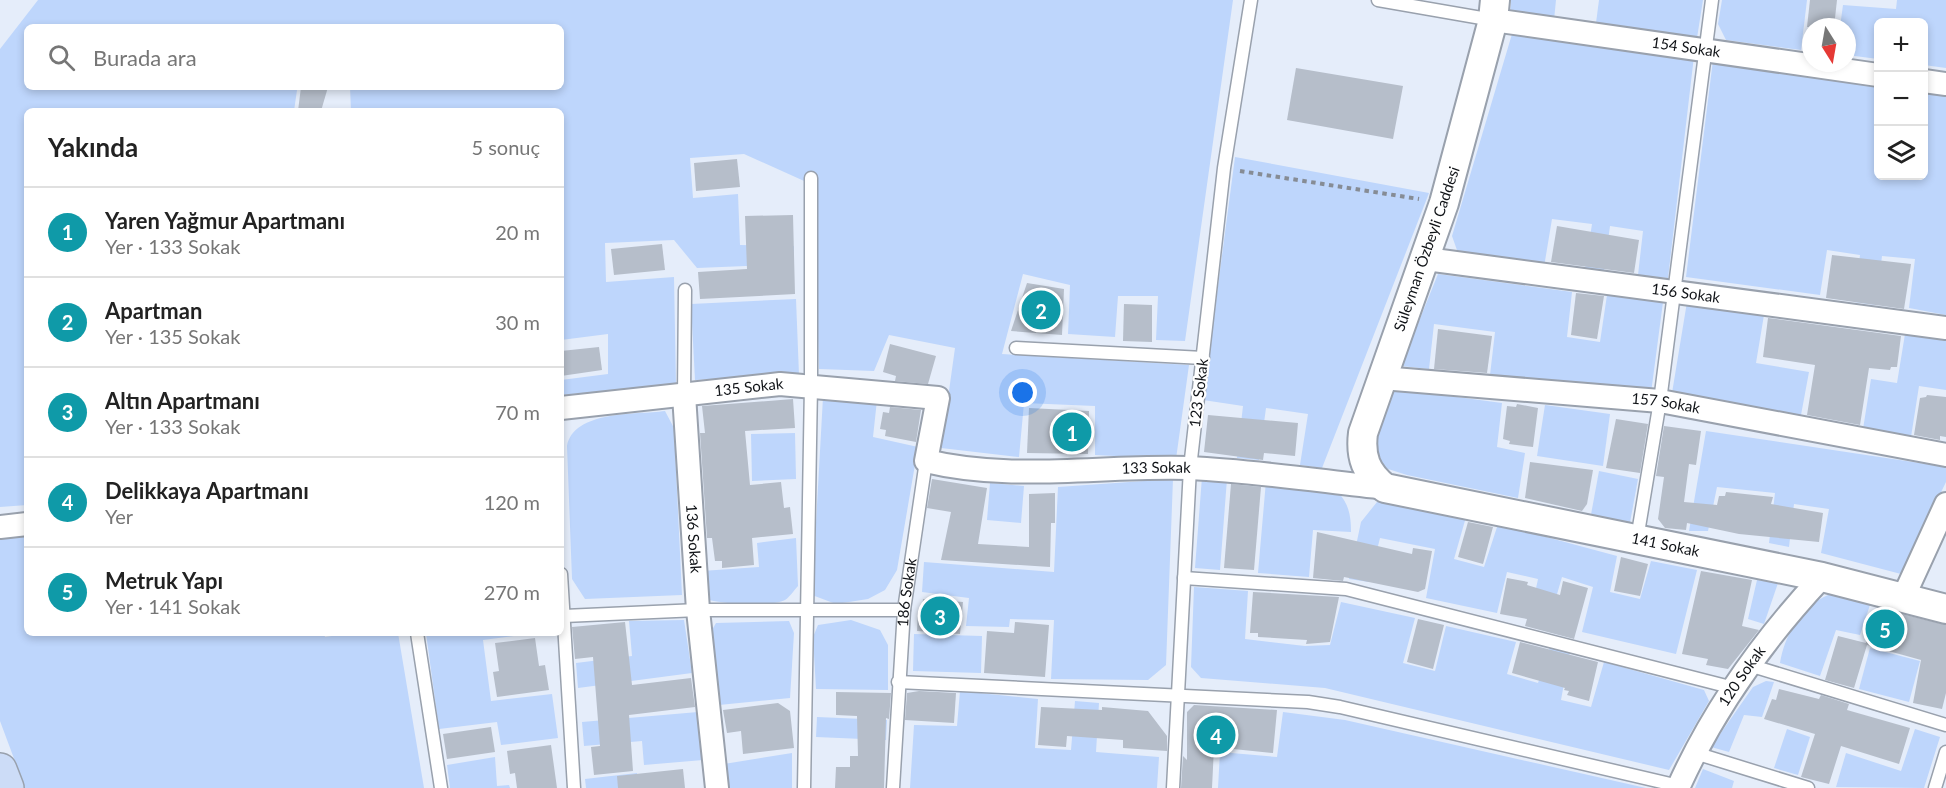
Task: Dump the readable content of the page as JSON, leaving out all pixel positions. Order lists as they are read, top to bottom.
{
  "streets": {
    "street": [
      "154 Sokak",
      "Süleyman Özbeyli Caddesi",
      "156 Sokak",
      "135 Sokak",
      "157 Sokak",
      "133 Sokak",
      "136 Sokak",
      "141 Sokak",
      "186 Sokak",
      "120 Sokak"
    ],
    "lane": ["123 Sokak"]
  },
  "crossings": [
    ["154 Sokak", "Süleyman Özbeyli Caddesi"],
    ["Süleyman Özbeyli Caddesi", "156 Sokak"],
    ["Süleyman Özbeyli Caddesi", "157 Sokak"],
    ["Süleyman Özbeyli Caddesi", "133 Sokak"],
    ["Süleyman Özbeyli Caddesi", "141 Sokak"],
    ["135 Sokak", "136 Sokak"],
    ["135 Sokak", "186 Sokak"],
    ["123 Sokak", "133 Sokak"],
    ["133 Sokak", "141 Sokak"],
    ["133 Sokak", "186 Sokak"],
    ["141 Sokak", "120 Sokak"]
  ],
  "north": "bottom",
  "page": {
    "map_buttons": ["+", "−"],
    "search": "Burada ara",
    "heading": ["Yakında", "5 sonuç"],
    "list": [
      {
        "mark": "1",
        "name": "Yaren Yağmur Apartmanı",
        "note": "Yer · 133 Sokak",
        "value": "20 m"
      },
      {
        "mark": "2",
        "name": "Apartman",
        "note": "Yer · 135 Sokak",
        "value": "30 m"
      },
      {
        "mark": "3",
        "name": "Altın Apartmanı",
        "note": "Yer · 133 Sokak",
        "value": "70 m"
      },
      {
        "mark": "4",
        "name": "Delikkaya Apartmanı",
        "note": "Yer",
        "value": "120 m"
      },
      {
        "mark": "5",
        "name": "Metruk Yapı",
        "note": "Yer · 141 Sokak",
        "value": "270 m"
      }
    ],
    "pins": [
      "2",
      "1",
      "3",
      "5",
      "4"
    ]
  }
}
